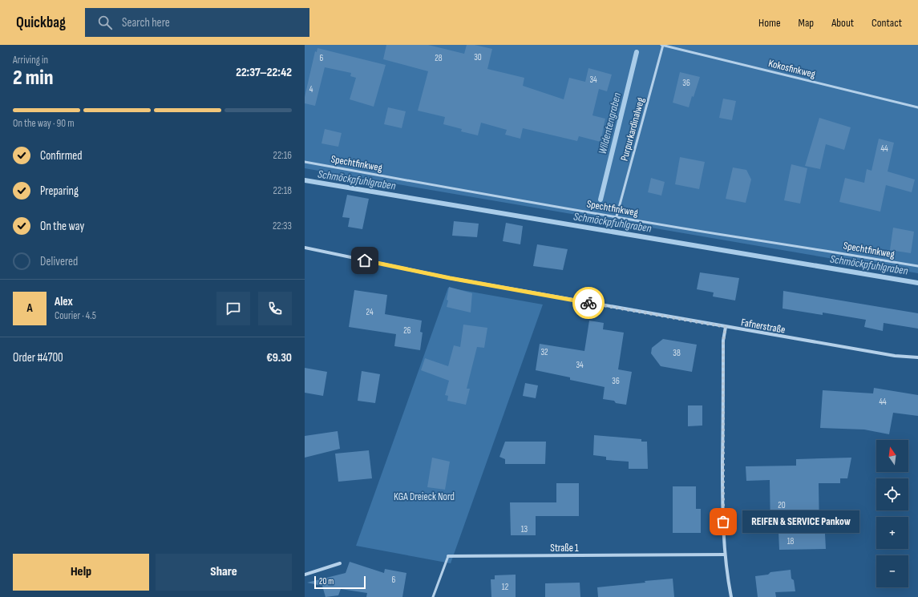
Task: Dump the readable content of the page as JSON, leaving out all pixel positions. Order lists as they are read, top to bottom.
{
  "streets": {
    "street": ["Fafnerstraße", "Straße 1"],
    "lane": ["Kokosfinkweg", "Purpurkardinalweg", "Spechtfinkweg"]
  },
  "crossings": [
    ["Kokosfinkweg", "Purpurkardinalweg"],
    ["Purpurkardinalweg", "Spechtfinkweg"]
  ],
  "water": ["Wildentengraben", "Schmöckpfuhlgraben"],
  "parks": ["KGA Dreieck Nord"],
  "places": ["REIFEN & SERVICE Pankow"],
  "house_numbers": [
    "30",
    "6",
    "28",
    "34",
    "36",
    "4",
    "44",
    "24",
    "26",
    "32",
    "38",
    "34",
    "36",
    "44",
    "20",
    "13",
    "18",
    "6",
    "12"
  ],
  "scale_bar": "20 m",
  "north": "top",
  "page": {
    "header": "Quickbag",
    "search": "Search here",
    "nav": [
      "Home",
      "Map",
      "About",
      "Contact"
    ],
    "heading": ["2 min", "Arriving in", "22:37–22:42"],
    "panel": [
      "Alex",
      "Courier · 4.5",
      "Order #4700",
      "€9.30"
    ],
    "bar": "On the way · 90 m",
    "list": [
      ["Confirmed", "22:16"],
      ["Preparing", "22:18"],
      ["On the way", "22:33"],
      "Delivered"
    ],
    "round": "A",
    "map_buttons": ["+", "−"],
    "bubble": "REIFEN & SERVICE Pankow",
    "buttons": ["Help", "Share"],
    "scale": "20 m"
  }
}
